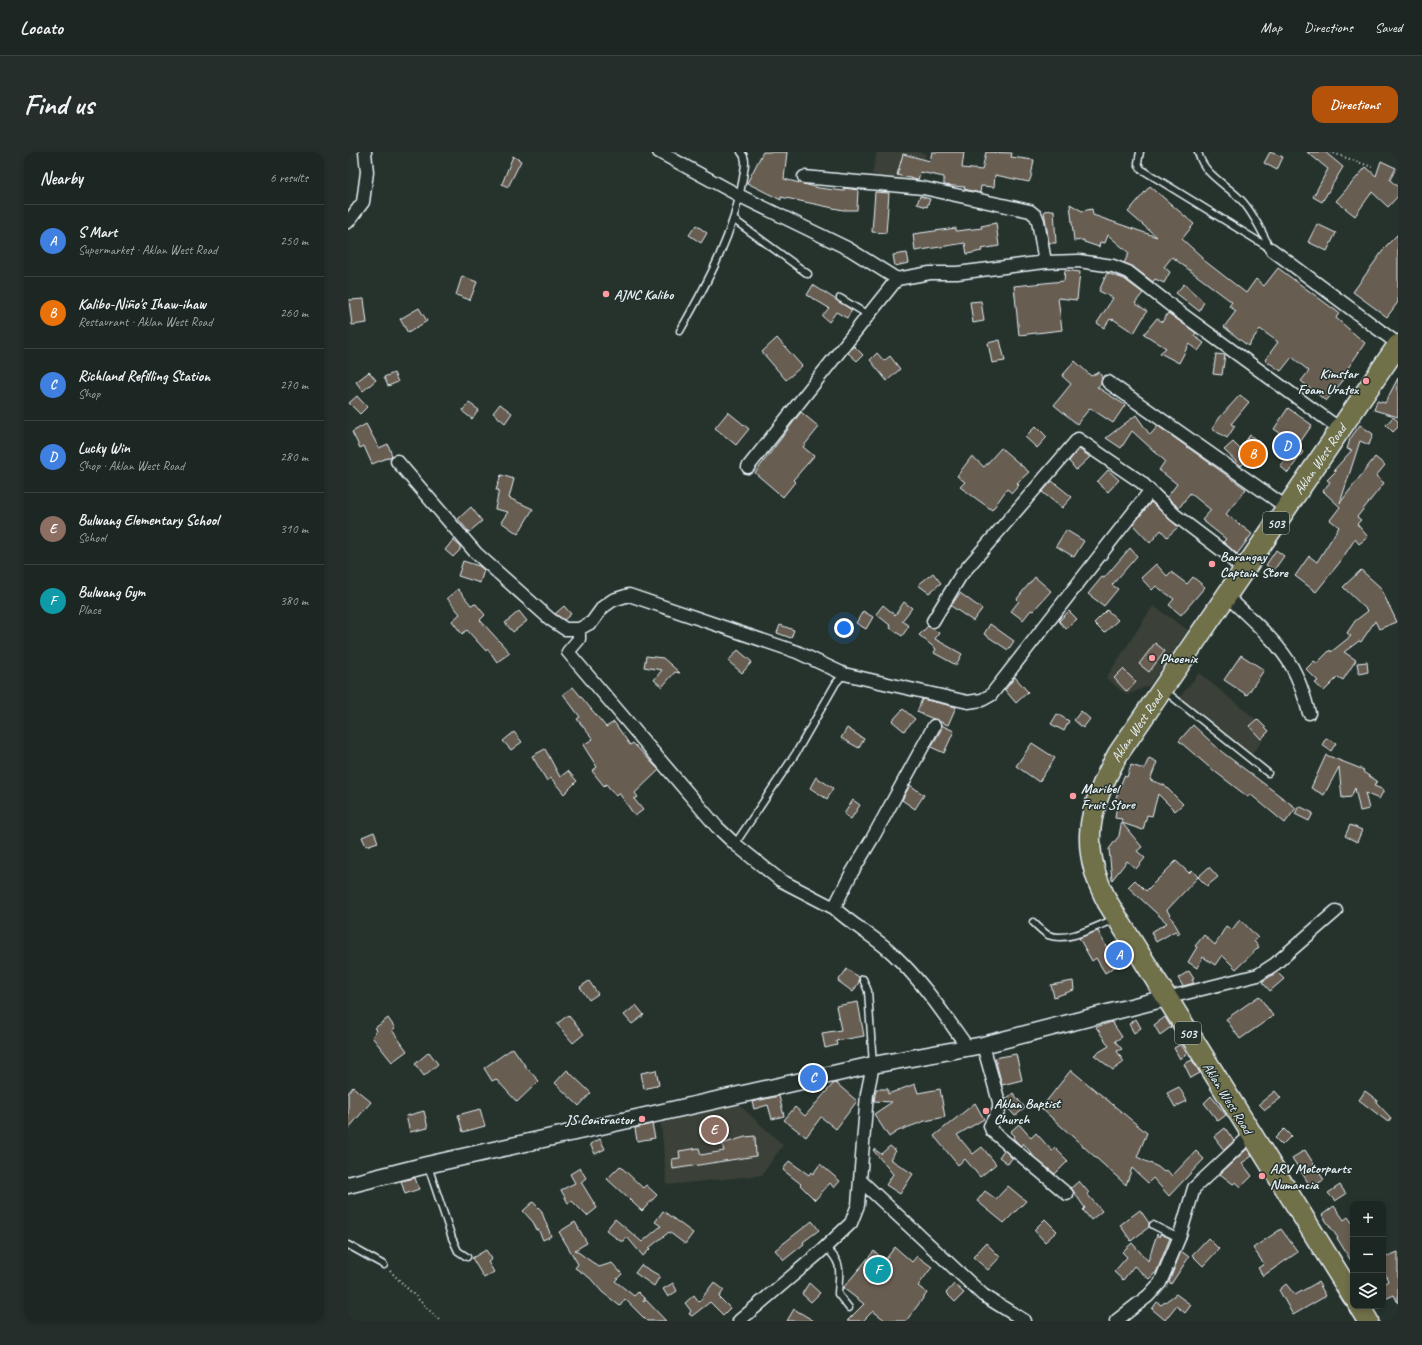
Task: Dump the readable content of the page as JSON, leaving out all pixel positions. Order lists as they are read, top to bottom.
{
  "streets": {
    "main road": ["Aklan West Road", "503"]
  },
  "places": [
    "AJNC Kalibo",
    "Kimstar Foam Uratex",
    "Barangay Captain Store",
    "Phoenix",
    "Maribel Fruit Store",
    "Aklan Baptist Church",
    "JS Contractor",
    "ARV Motorparts Numancia"
  ],
  "page": {
    "header": "Locato",
    "nav": ["Map", "Directions", "Saved"],
    "buttons": "Directions",
    "title": "Find us",
    "heading": ["Nearby", "6 results"],
    "list": [
      {
        "mark": "A",
        "name": "S Mart",
        "note": "Supermarket · Aklan West Road",
        "value": "250 m"
      },
      {
        "mark": "B",
        "name": "Kalibo-Niño's Ihaw-ihaw",
        "note": "Restaurant · Aklan West Road",
        "value": "260 m"
      },
      {
        "mark": "C",
        "name": "Richland Refilling Station",
        "note": "Shop",
        "value": "270 m"
      },
      {
        "mark": "D",
        "name": "Lucky Win",
        "note": "Shop · Aklan West Road",
        "value": "280 m"
      },
      {
        "mark": "E",
        "name": "Bulwang Elementary School",
        "note": "School",
        "value": "310 m"
      },
      {
        "mark": "F",
        "name": "Bulwang Gym",
        "note": "Place",
        "value": "380 m"
      }
    ],
    "pins": [
      "D",
      "B",
      "A",
      "C",
      "E",
      "F"
    ],
    "map_buttons": ["+", "−"]
  }
}
